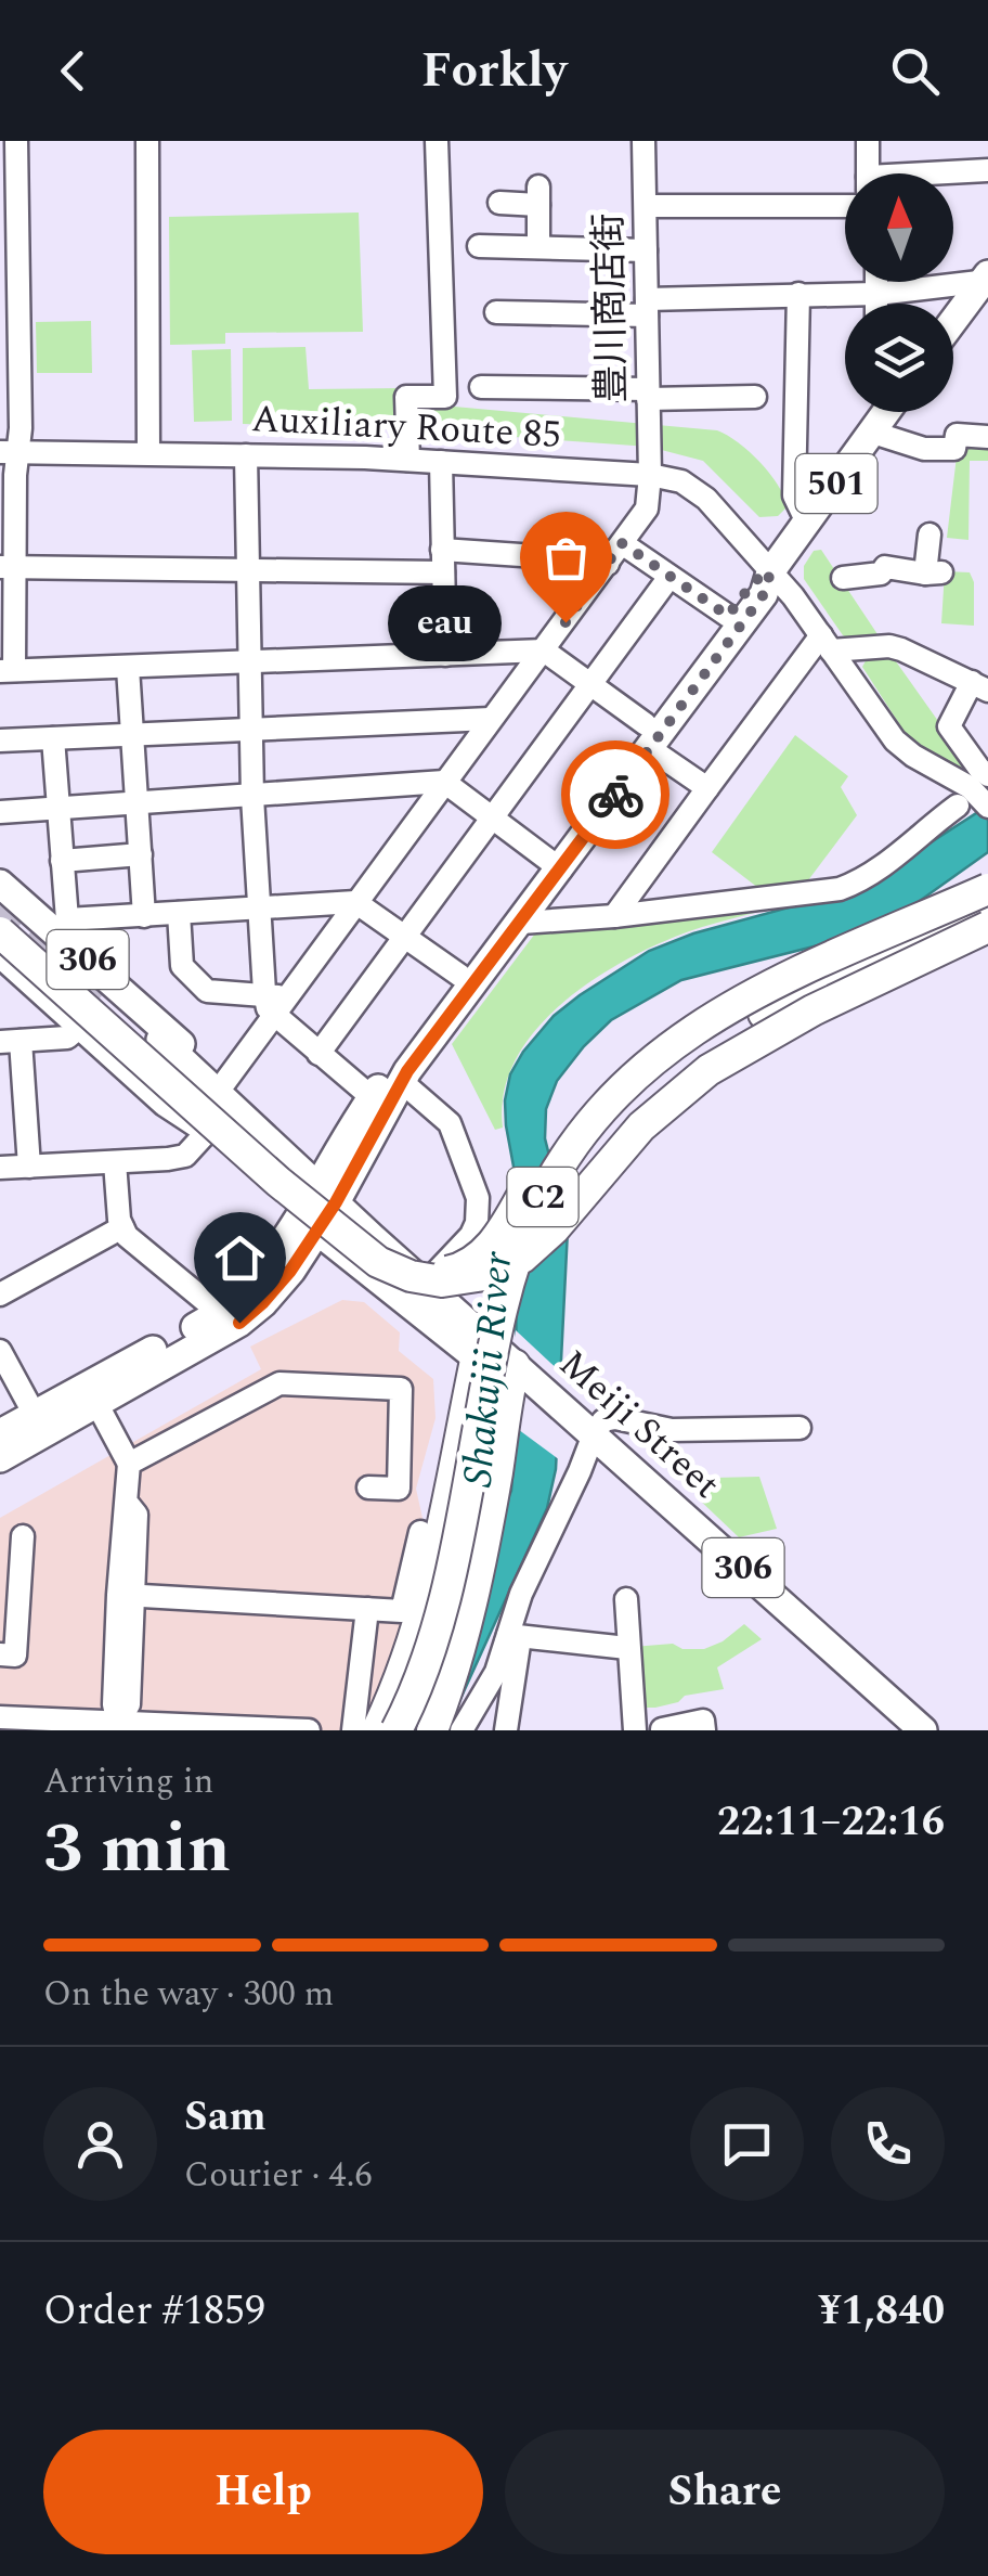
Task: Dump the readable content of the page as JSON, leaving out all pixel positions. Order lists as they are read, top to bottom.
{
  "streets": {
    "highway": ["C2"],
    "main road": ["501", "306", "Meiji Street"],
    "street": ["豊川商店街", "Auxiliary Route 85"]
  },
  "crossings": [
    ["豊川商店街", "Auxiliary Route 85"],
    ["豊川商店街", "306"],
    ["Auxiliary Route 85", "501"],
    ["501", "306"],
    ["501", "Meiji Street"],
    ["306", "Meiji Street"]
  ],
  "water": ["Shakujii River"],
  "places": ["eau"],
  "north": "top",
  "page": {
    "header": "Forkly",
    "bubble": "eau",
    "heading": ["3 min", "Arriving in", "22:11–22:16"],
    "panel": [
      "Sam",
      "Courier · 4.6",
      "Order #1859",
      "¥1,840"
    ],
    "bar": "On the way · 300 m",
    "buttons": ["Help", "Share"]
  }
}
